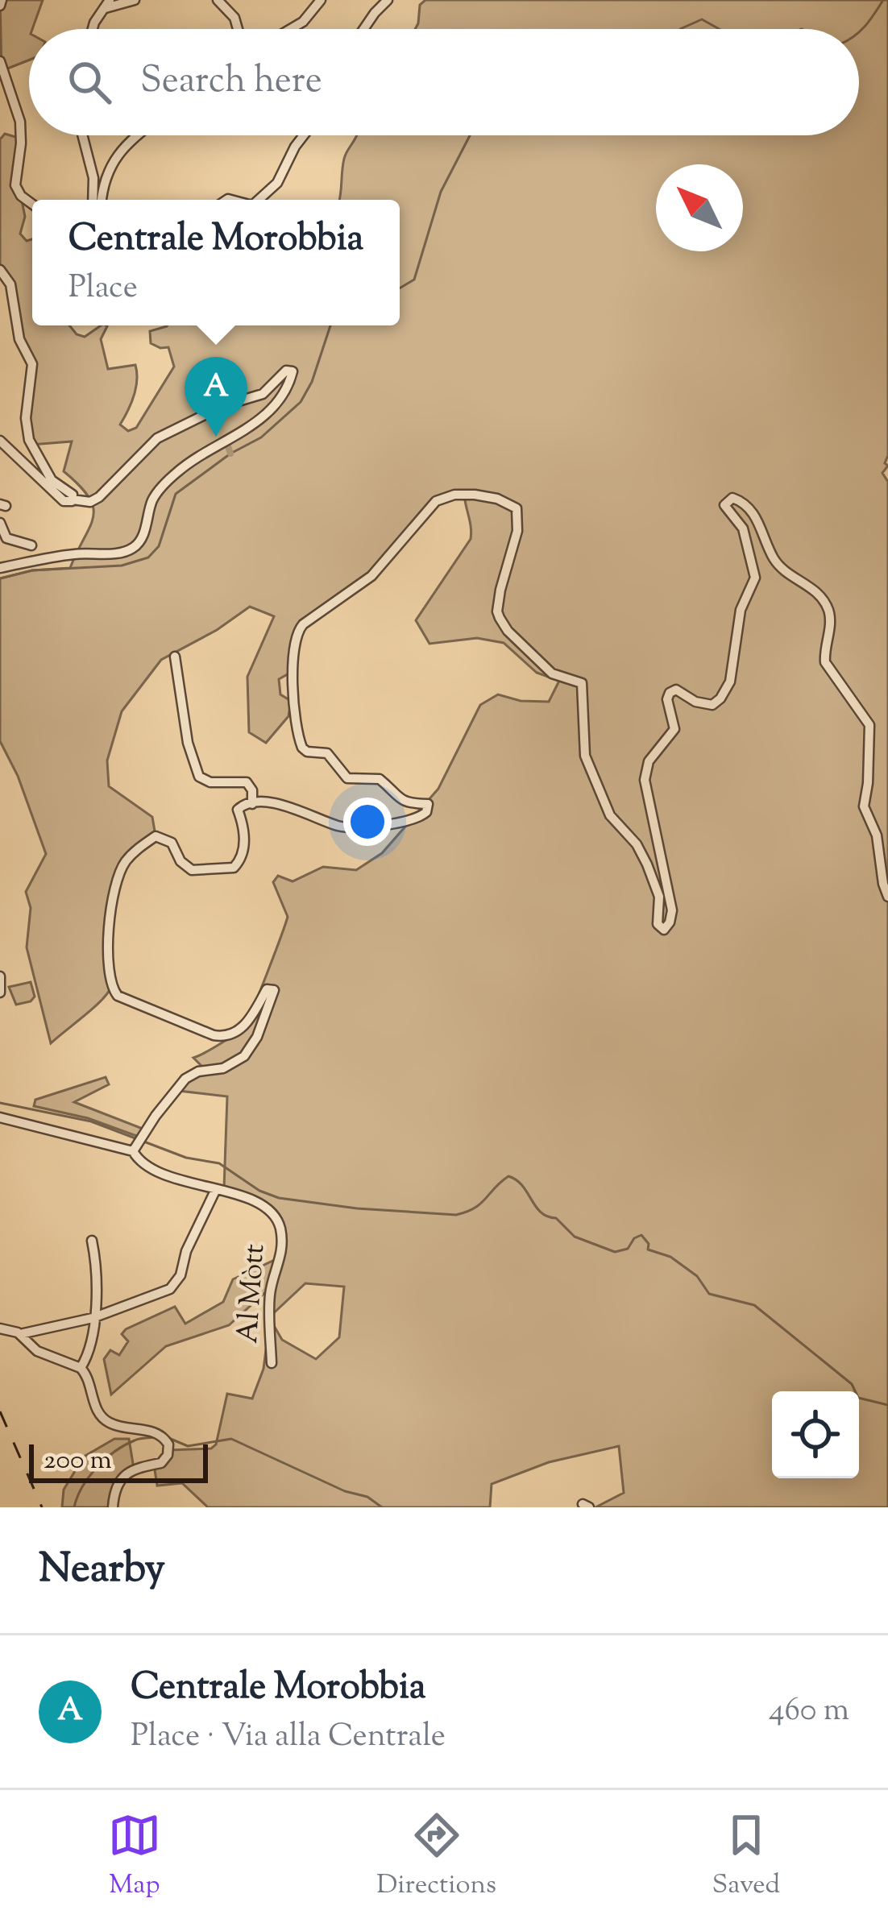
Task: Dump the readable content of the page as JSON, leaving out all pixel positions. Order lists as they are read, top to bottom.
{
  "streets": {
    "street": ["Al Mòtt"]
  },
  "scale_bar": "200 m",
  "north": "top left",
  "page": {
    "search": "Search here",
    "popup": ["Centrale Morobbia", "Place"],
    "pins": "A",
    "scale": "200 m",
    "heading": "Nearby",
    "list": [
      {
        "mark": "A",
        "name": "Centrale Morobbia",
        "note": "Place · Via alla Centrale",
        "value": "460 m"
      }
    ],
    "nav": ["Map", "Directions", "Saved"]
  }
}
